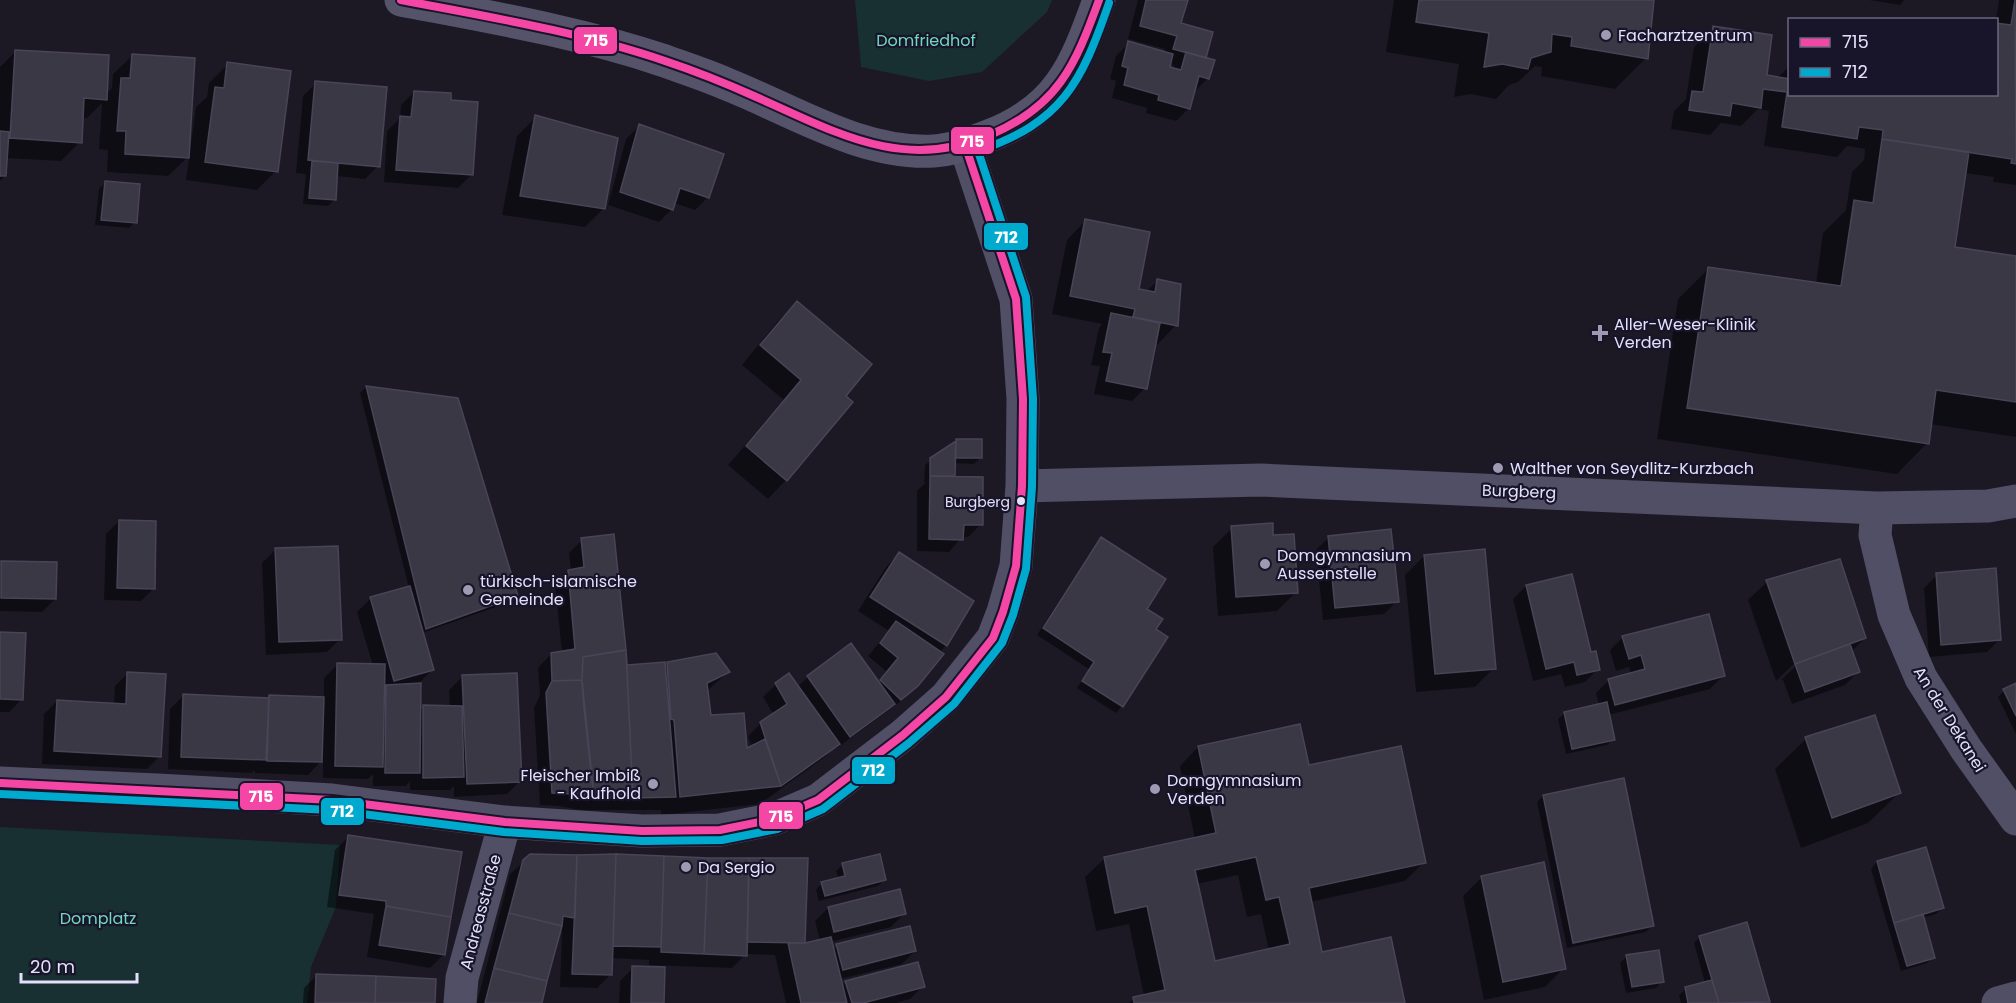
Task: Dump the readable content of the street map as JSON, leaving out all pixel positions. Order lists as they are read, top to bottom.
{
  "streets": {
    "street": ["Burgberg", "An der Dekanei", "Andreasstraße"]
  },
  "crossings": [
    ["Burgberg", "An der Dekanei"]
  ],
  "parks": ["Domfriedhof", "Domplatz"],
  "places": {
    "other": [
      "Facharztzentrum",
      "Walther von Seydlitz-Kurzbach",
      "Burgberg",
      "Domgymnasium Aussenstelle",
      "türkisch-islamische Gemeinde",
      "Fleischer Imbiß - Kaufhold",
      "Domgymnasium Verden",
      "Da Sergio"
    ],
    "health": ["Aller-Weser-Klinik Verden"]
  },
  "lines": ["transit line 715", "transit line 712"],
  "legend": ["715", "712"],
  "scale_bar": "20 m"
}
